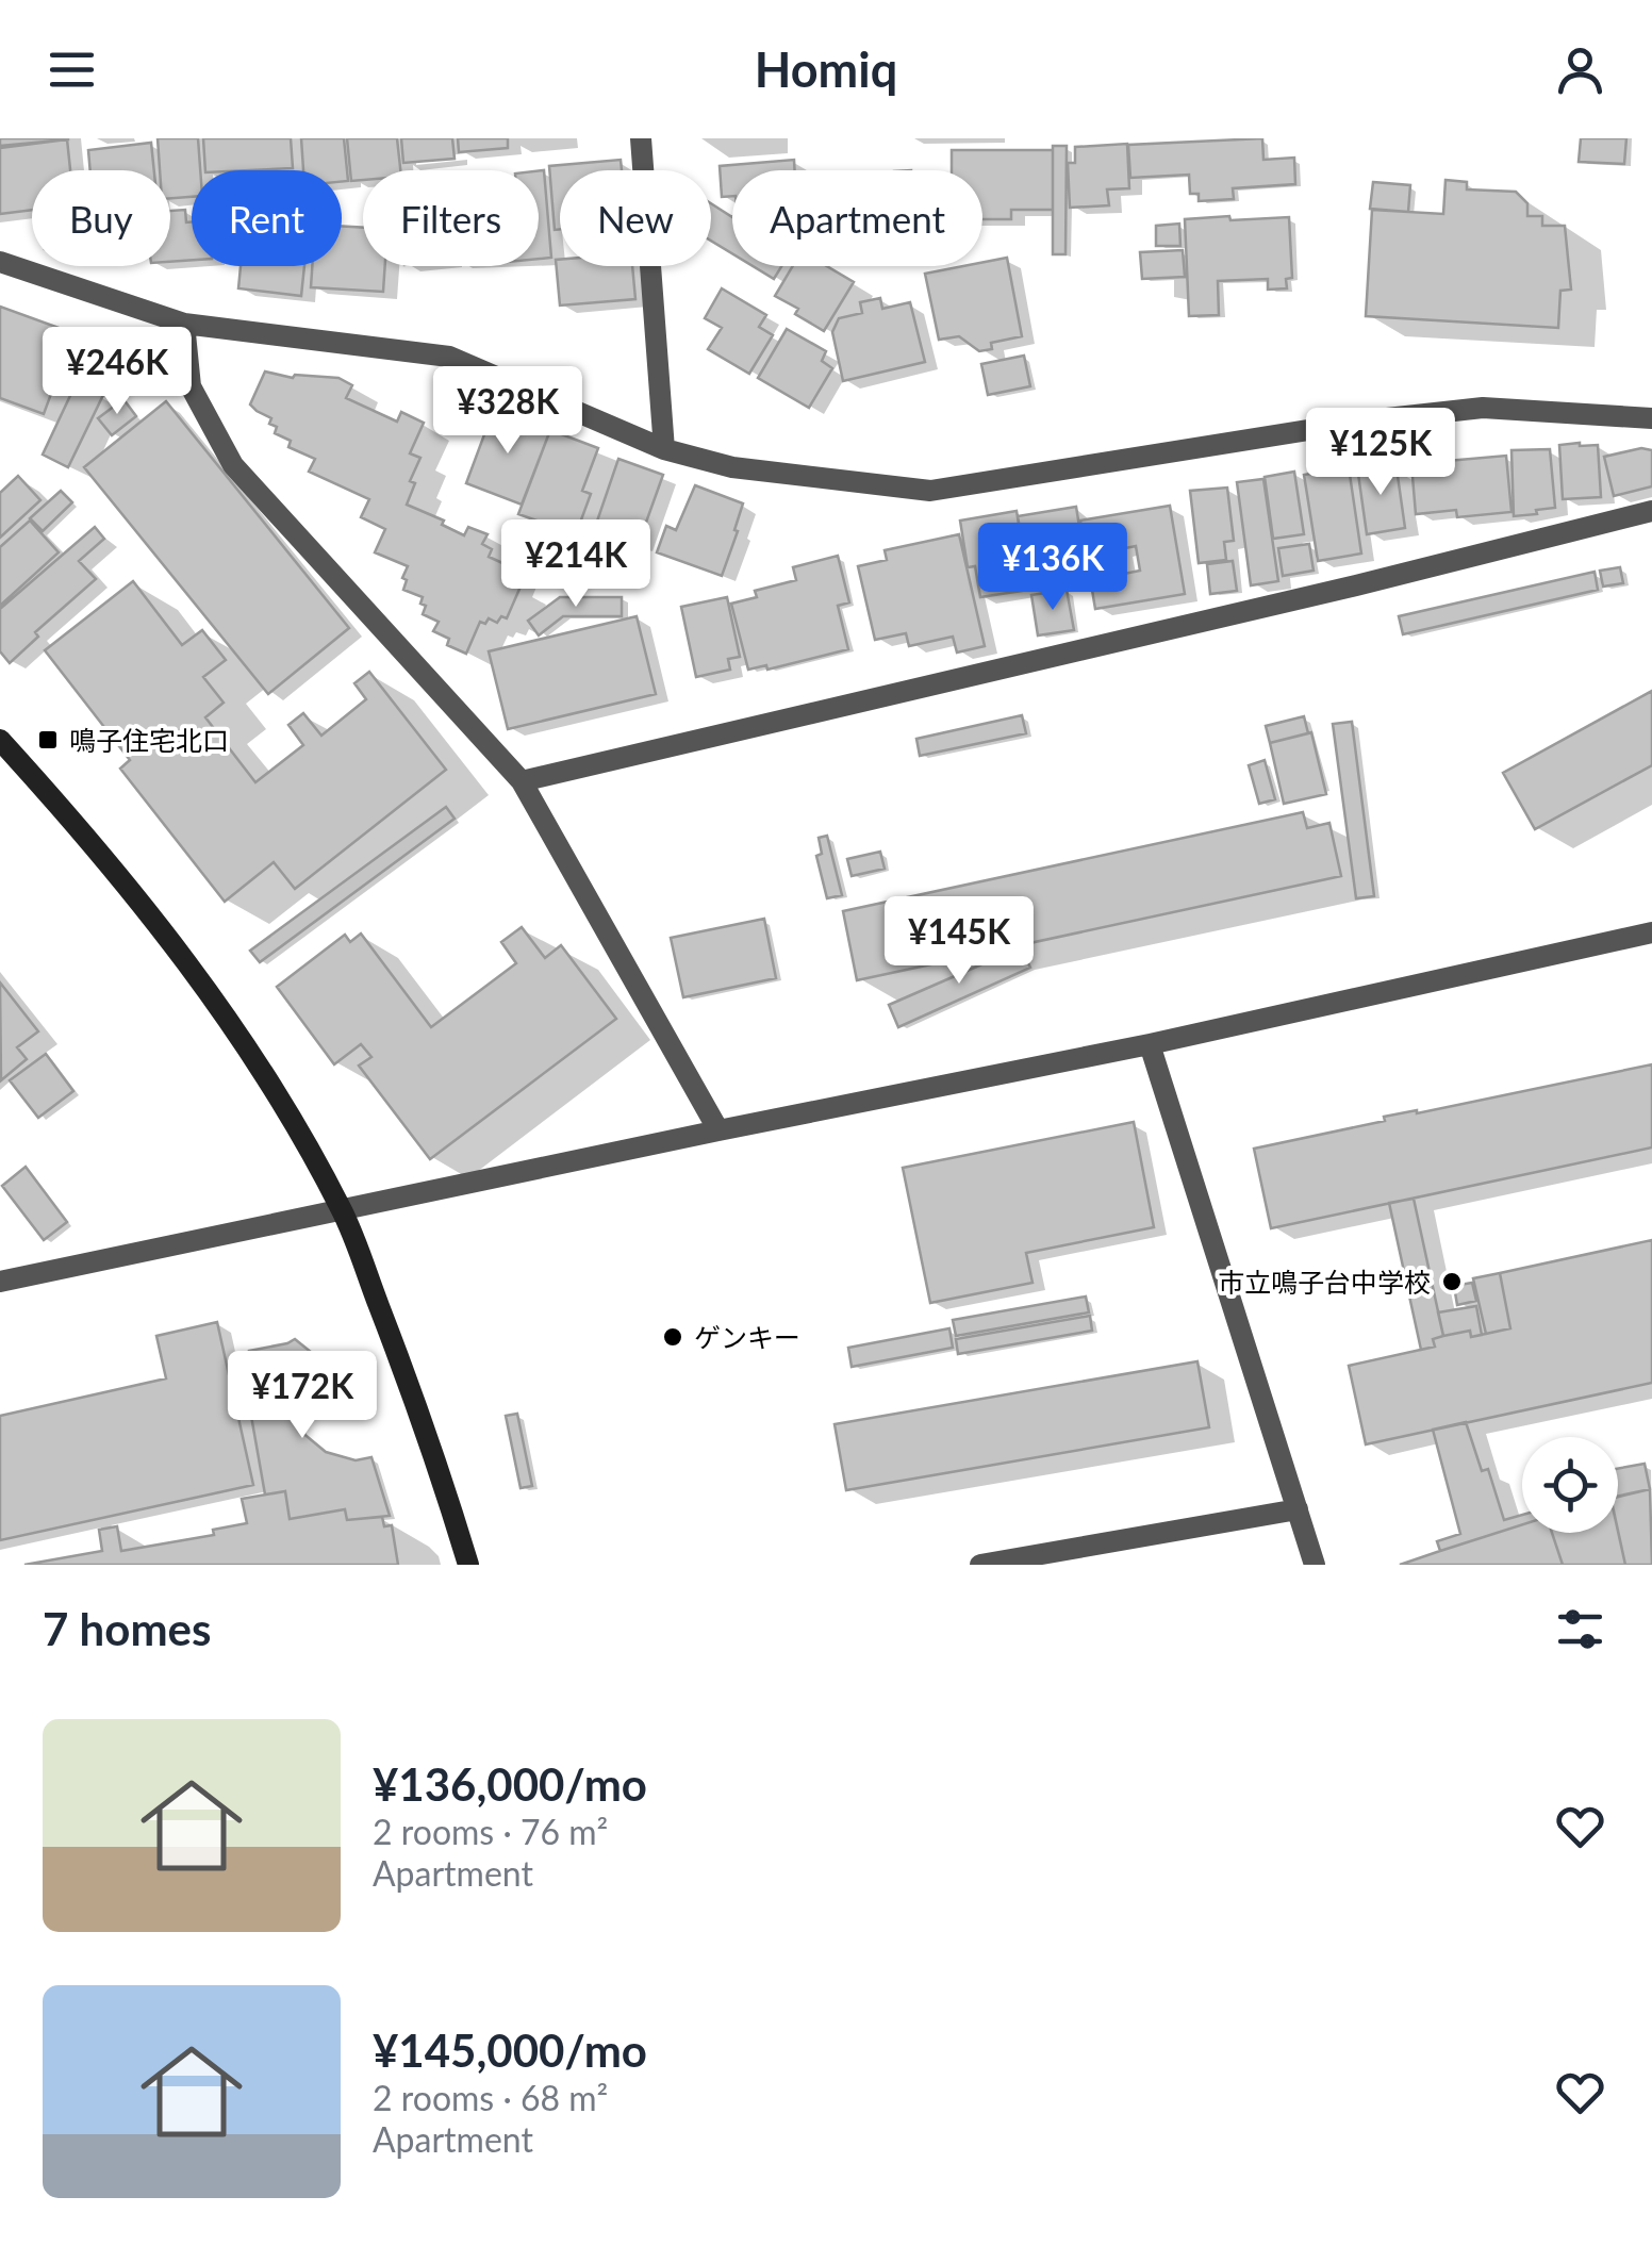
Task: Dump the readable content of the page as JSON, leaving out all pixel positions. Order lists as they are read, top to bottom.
{
  "places": {
    "transit": ["鳴子住宅北口"],
    "other": ["市立鳴子台中学校", "ゲンキー"]
  },
  "page": {
    "header": "Homiq",
    "chip": [
      "Buy",
      "Rent",
      "Filters",
      "New",
      "Apartment"
    ],
    "price": [
      "¥246K",
      "¥328K",
      "¥125K",
      "¥214K",
      "¥136K",
      "¥145K",
      "¥172K"
    ],
    "heading": "7 homes",
    "list": [
      {
        "name": "¥136,000/mo",
        "note": "2 rooms · 76 m² · Apartment"
      },
      {
        "name": "¥145,000/mo",
        "note": "2 rooms · 68 m² · Apartment"
      }
    ]
  }
}
